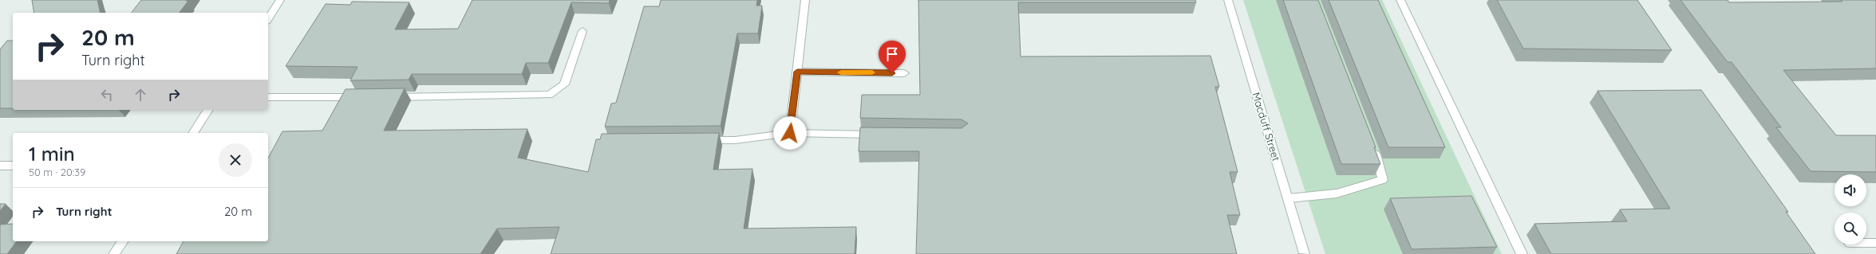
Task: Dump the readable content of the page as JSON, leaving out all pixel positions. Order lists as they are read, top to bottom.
{
  "streets": {
    "street": ["Macduff Street"]
  },
  "page": {
    "turn": ["20 m", "Turn right"],
    "heading": ["1 min", "50 m · 20:39"],
    "list": [
      {
        "name": "Turn right",
        "value": "20 m"
      }
    ]
  }
}
